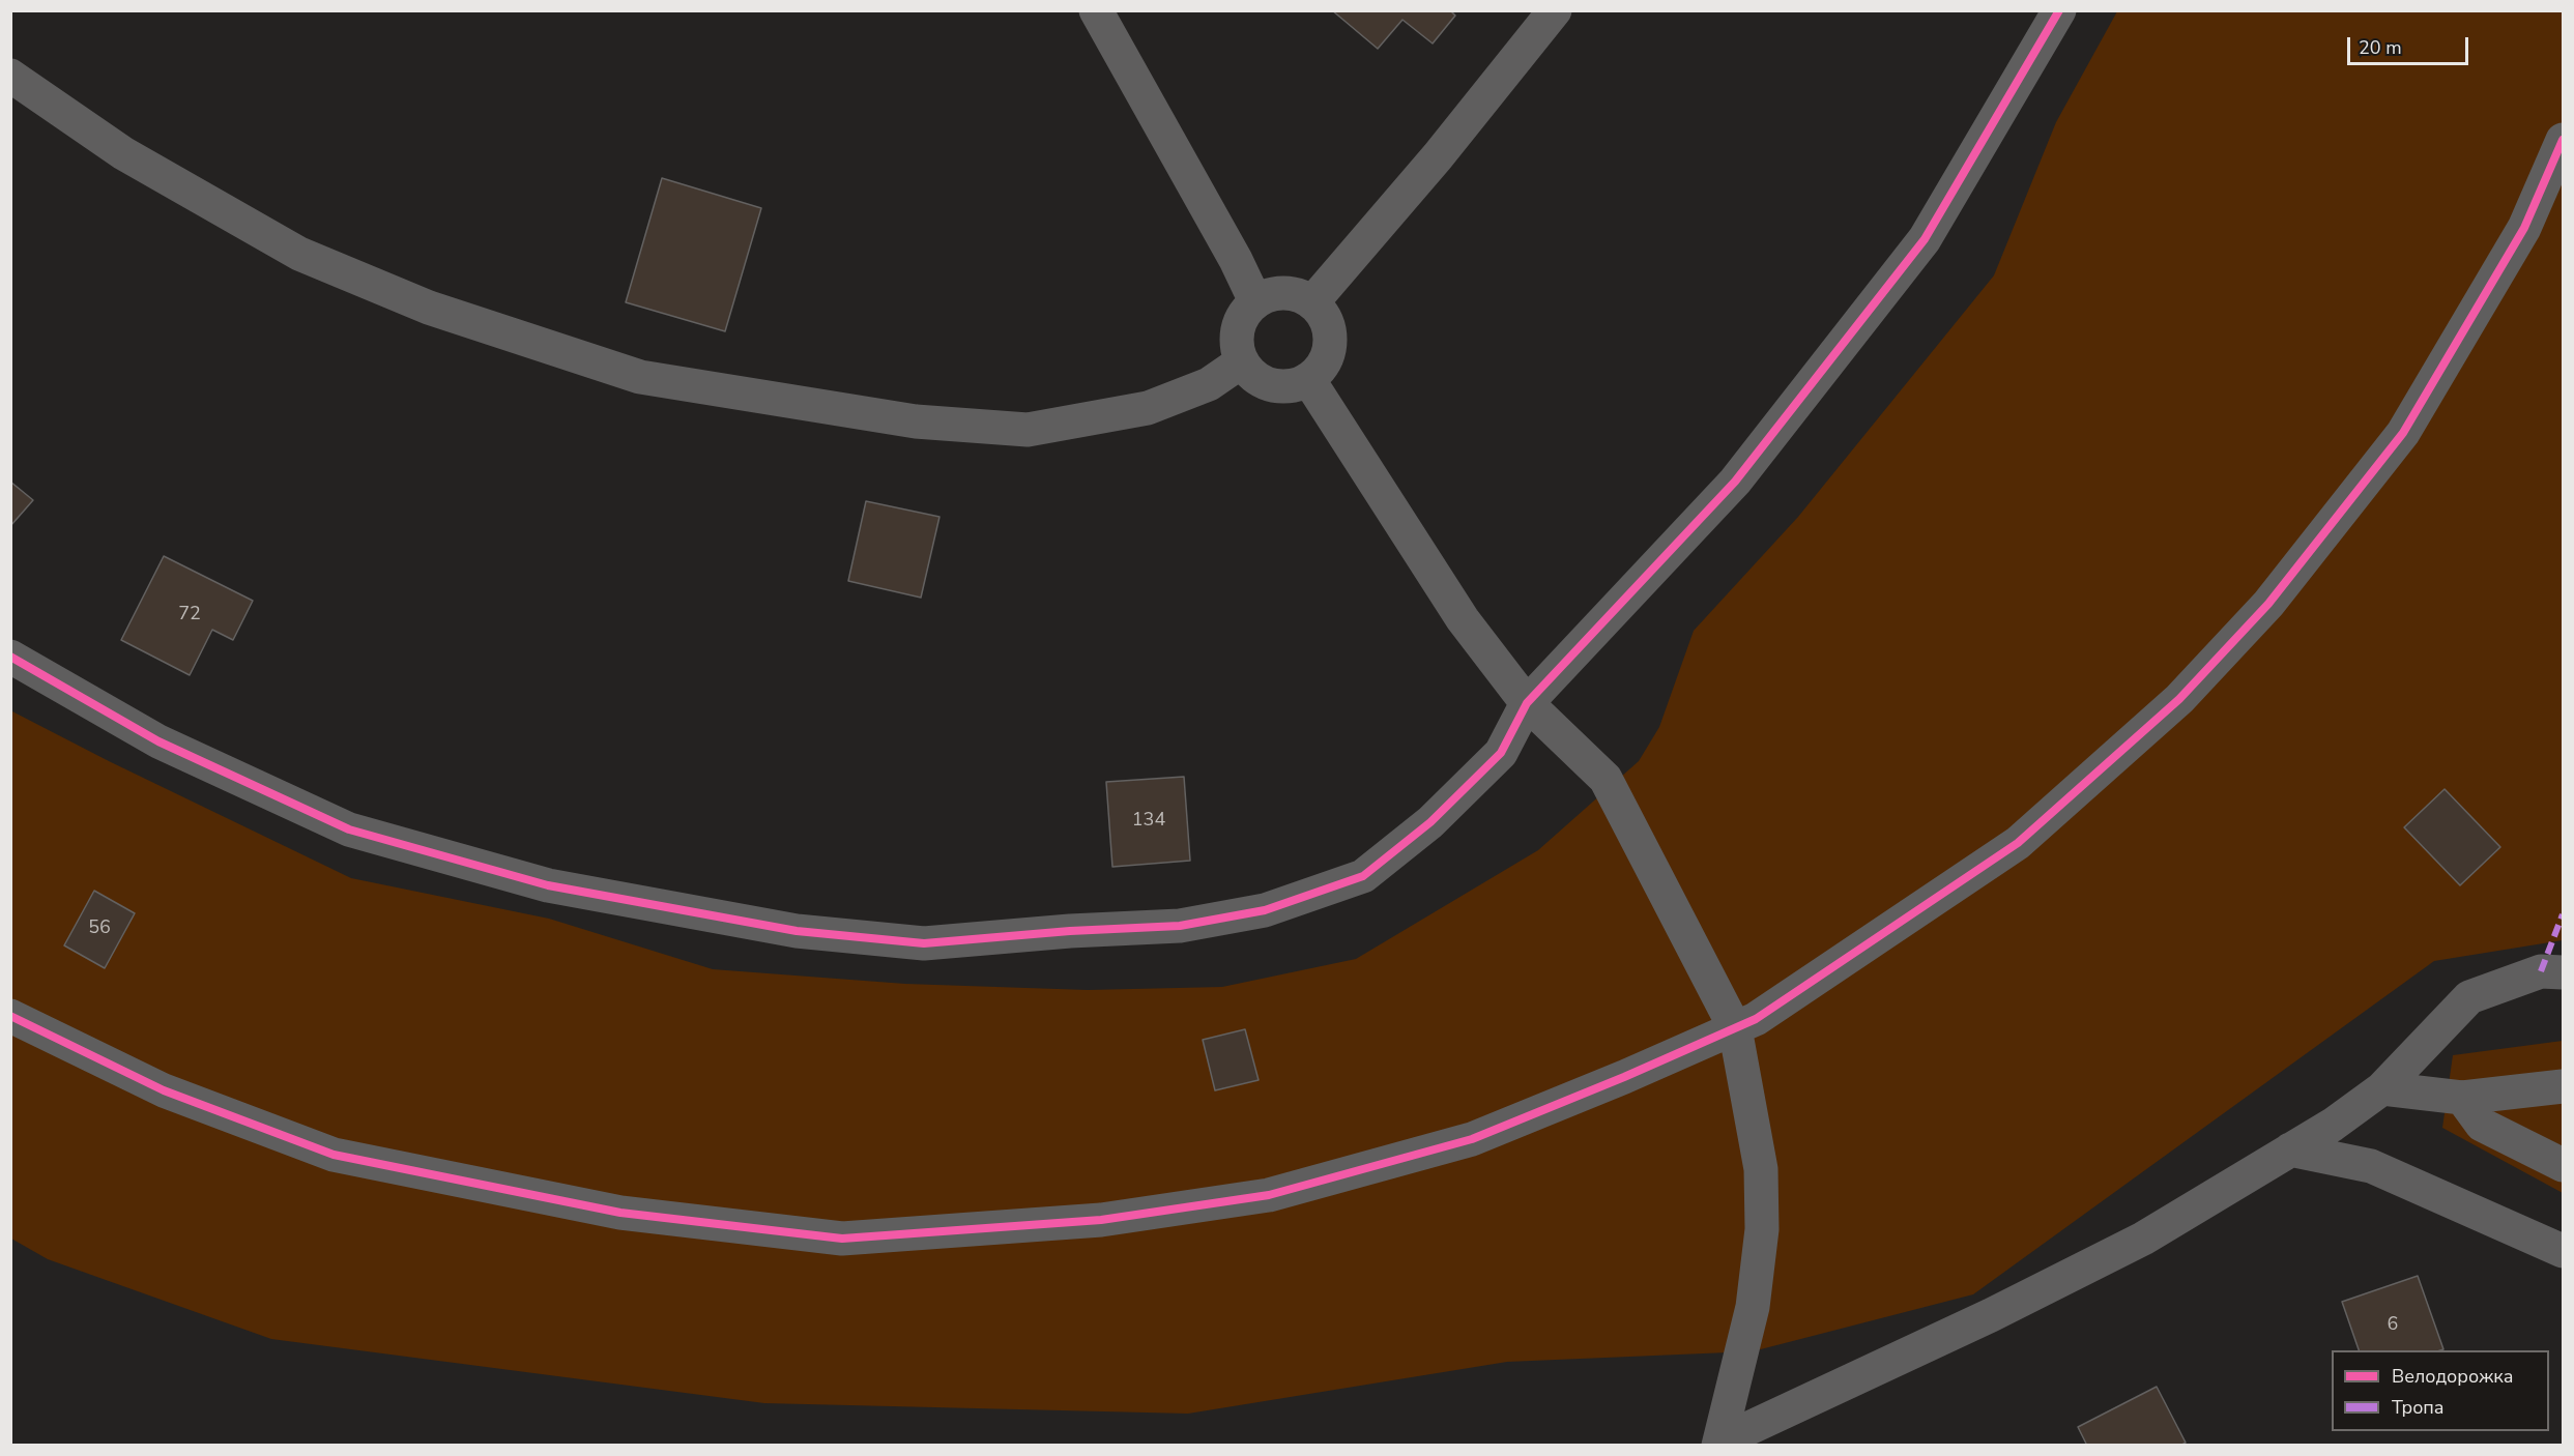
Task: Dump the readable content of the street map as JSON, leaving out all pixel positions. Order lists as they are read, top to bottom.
{
  "house_numbers": [
    "72",
    "134",
    "56",
    "6"
  ],
  "legend": ["Велодорожка", "Тропа"],
  "scale_bar": "20 m"
}
